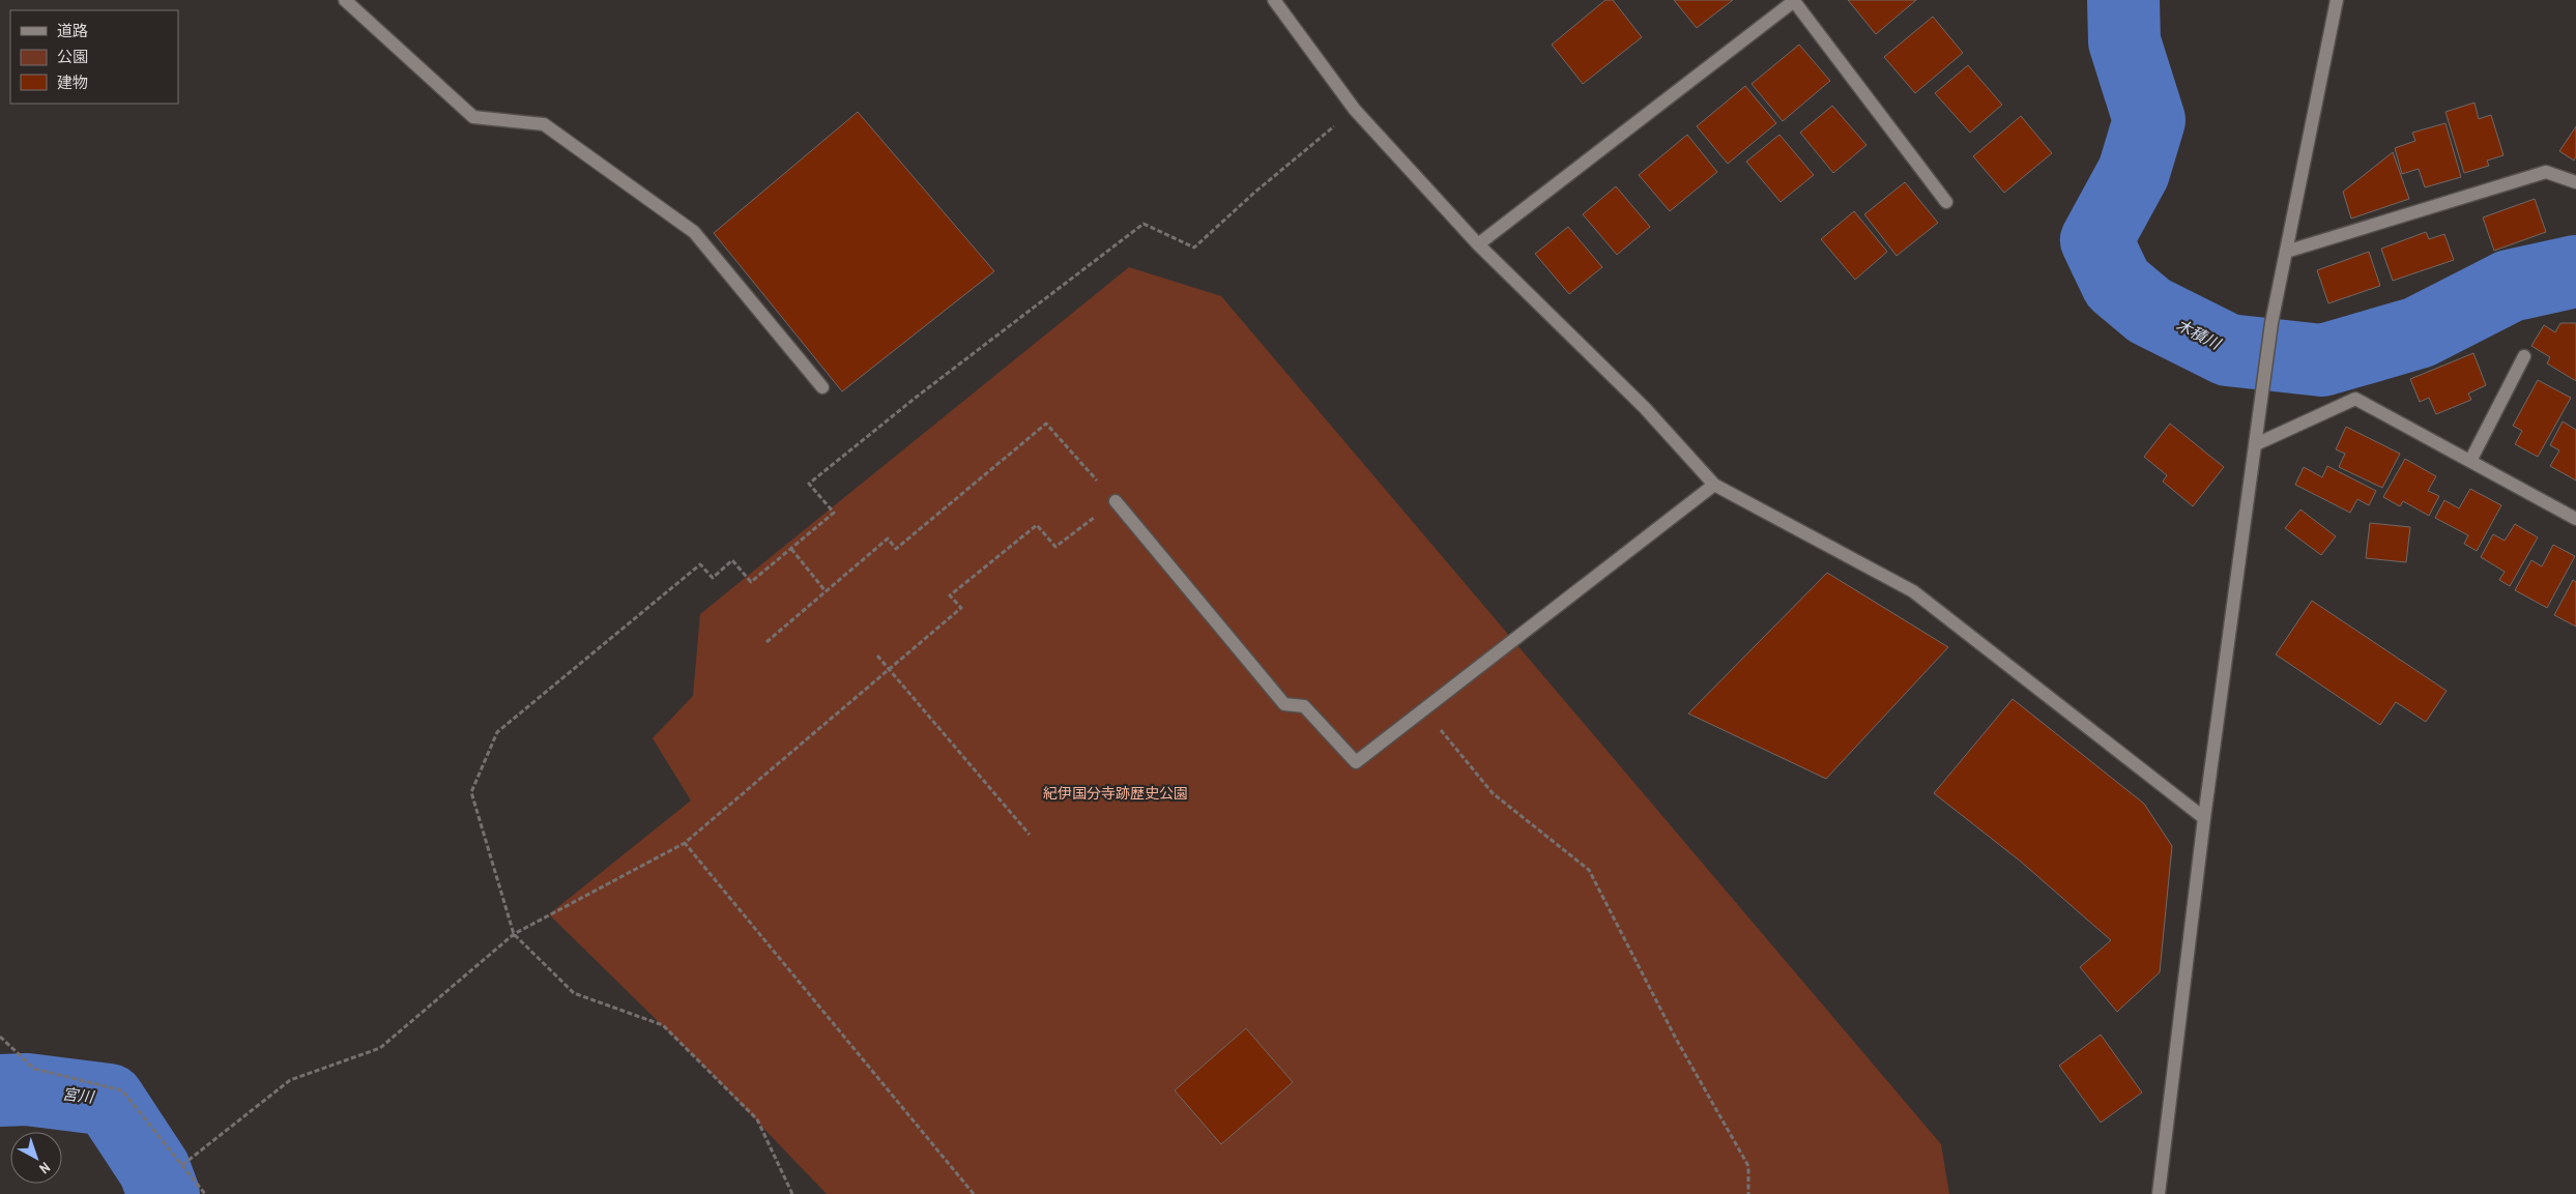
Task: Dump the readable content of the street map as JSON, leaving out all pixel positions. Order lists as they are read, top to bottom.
{
  "water": ["木積川", "宮川"],
  "parks": ["紀伊国分寺跡歴史公園"],
  "legend": ["道路", "公園", "建物"],
  "north": "bottom right"
}
